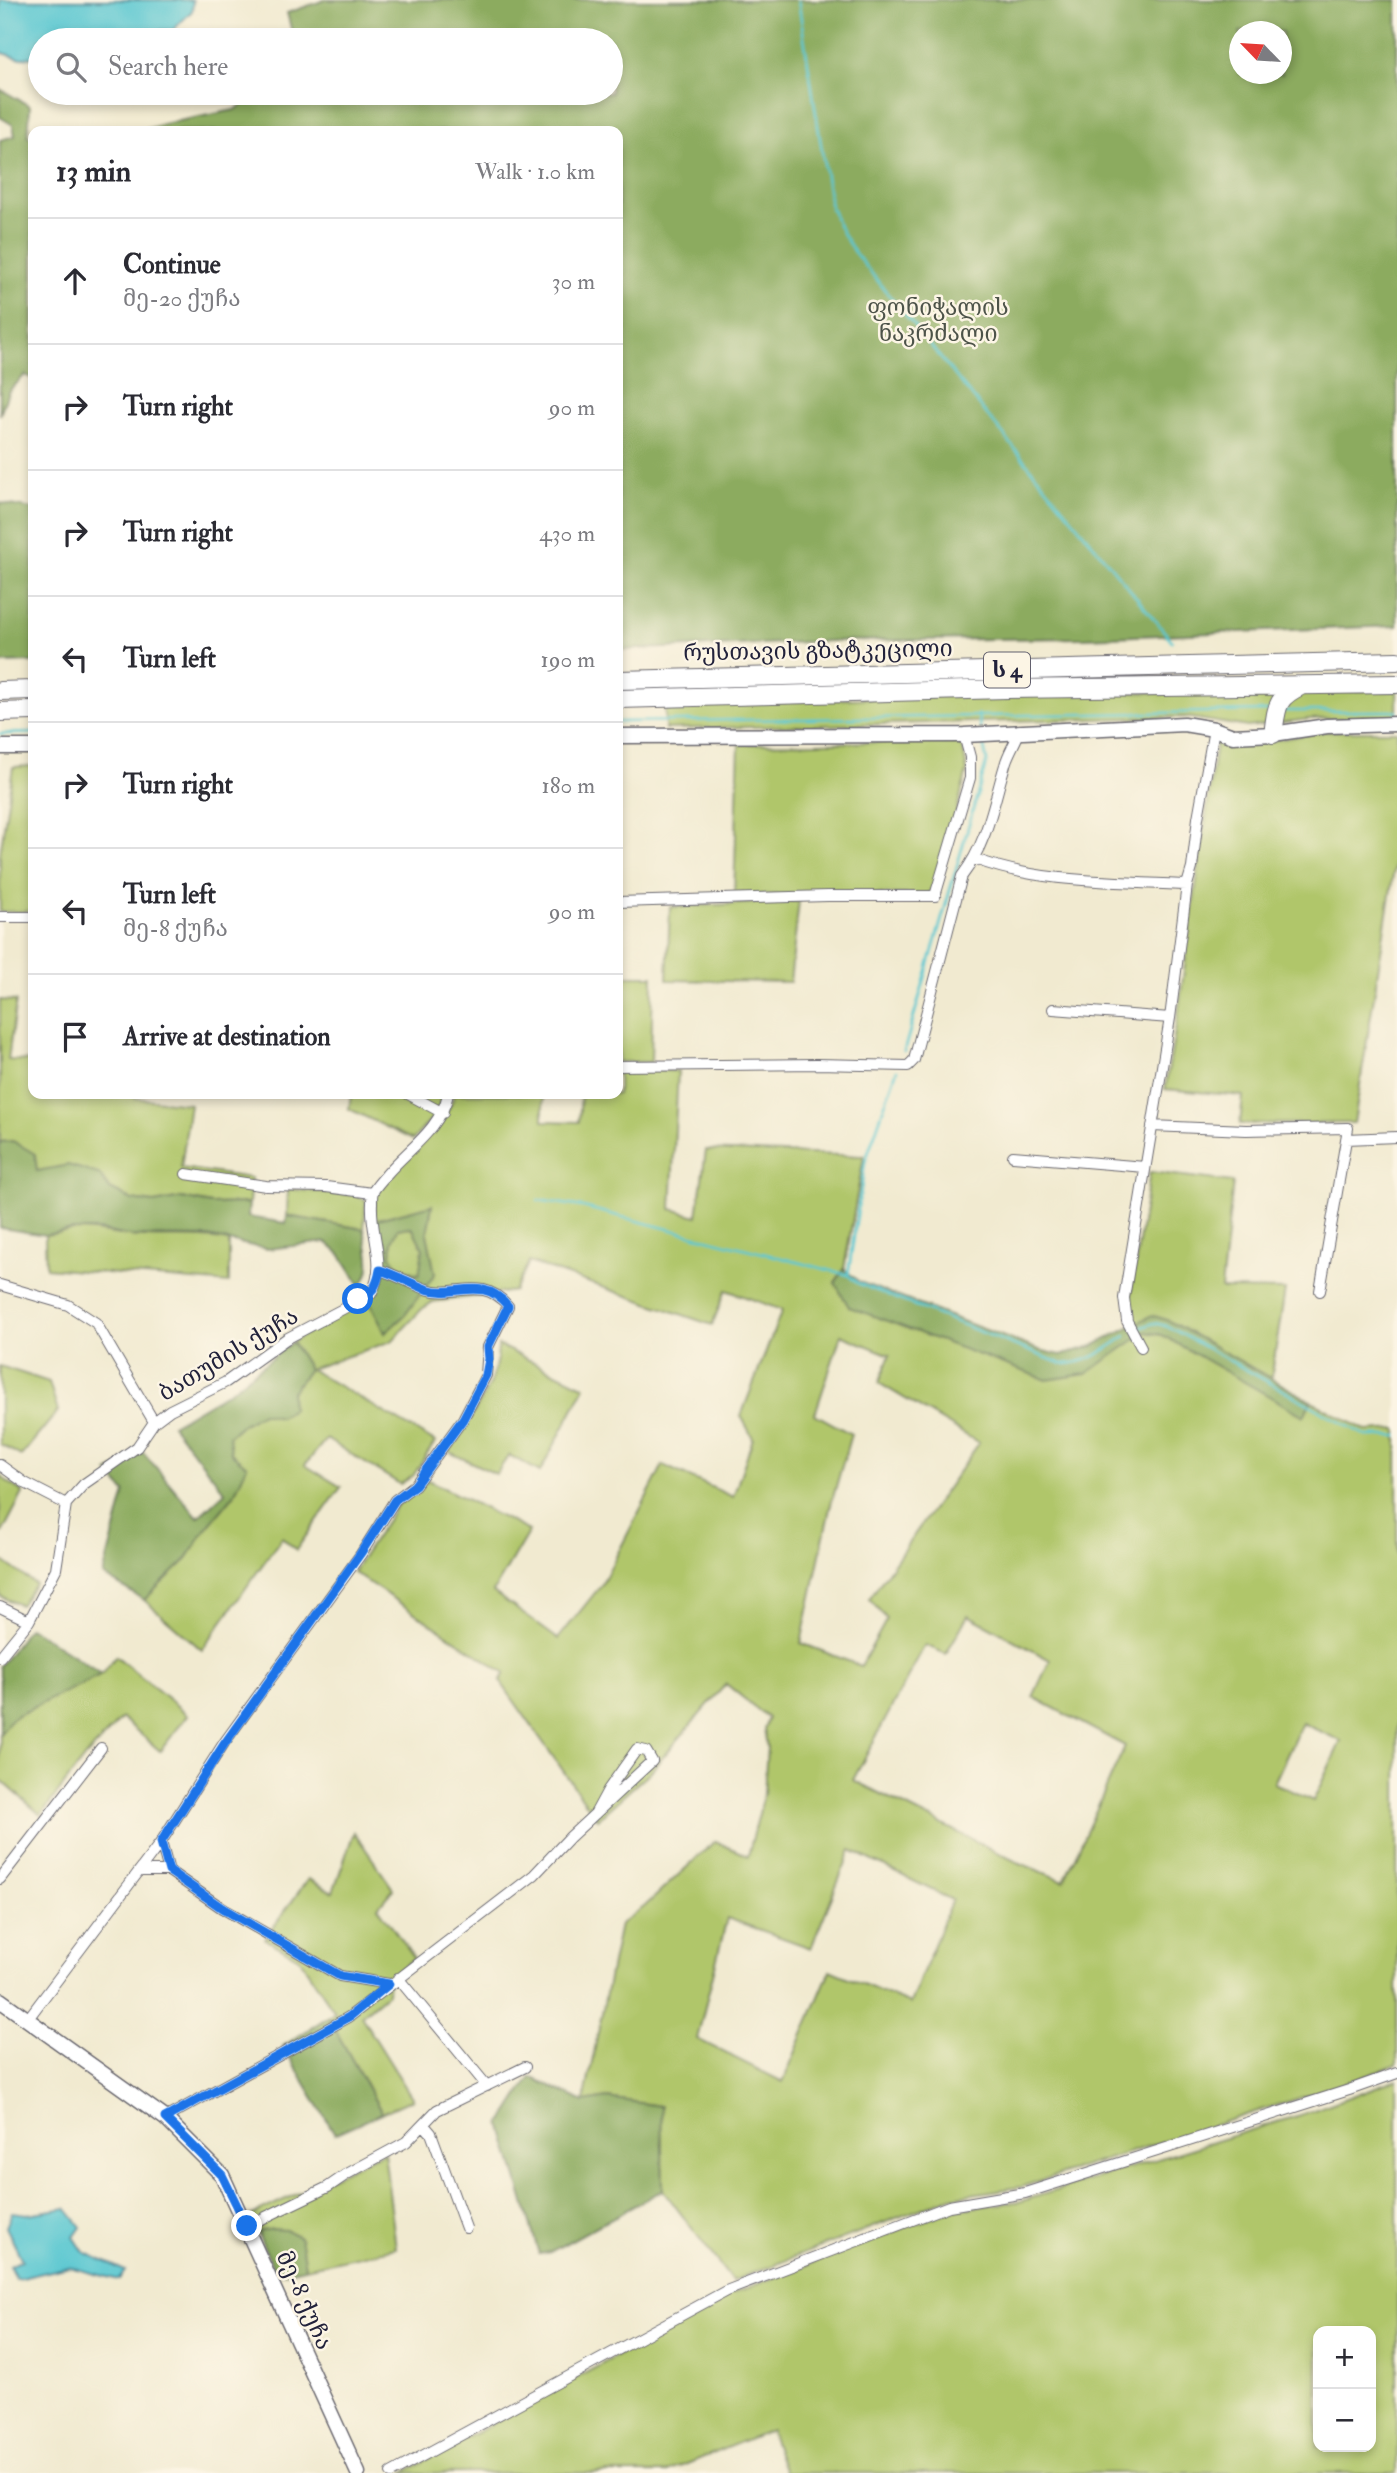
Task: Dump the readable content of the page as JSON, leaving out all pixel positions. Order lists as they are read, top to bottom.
{
  "streets": {
    "highway": ["რუსთავის გზატკეცილი", "ს 4"],
    "street": ["ბათუმის ქუჩა", "მე-8 ქუჩა"]
  },
  "parks": ["ფონიჭალის ნაკრძალი"],
  "north": "top left",
  "page": {
    "search": "Search here",
    "heading": ["13 min", "Walk · 1.0 km"],
    "list": [
      ["Continue", "მე-20 ქუჩა", "30 m"],
      ["Turn right", "90 m"],
      ["Turn right", "430 m"],
      ["Turn left", "190 m"],
      ["Turn right", "180 m"],
      ["Turn left", "მე-8 ქუჩა", "90 m"],
      "Arrive at destination"
    ],
    "map_buttons": ["+", "−"]
  }
}
